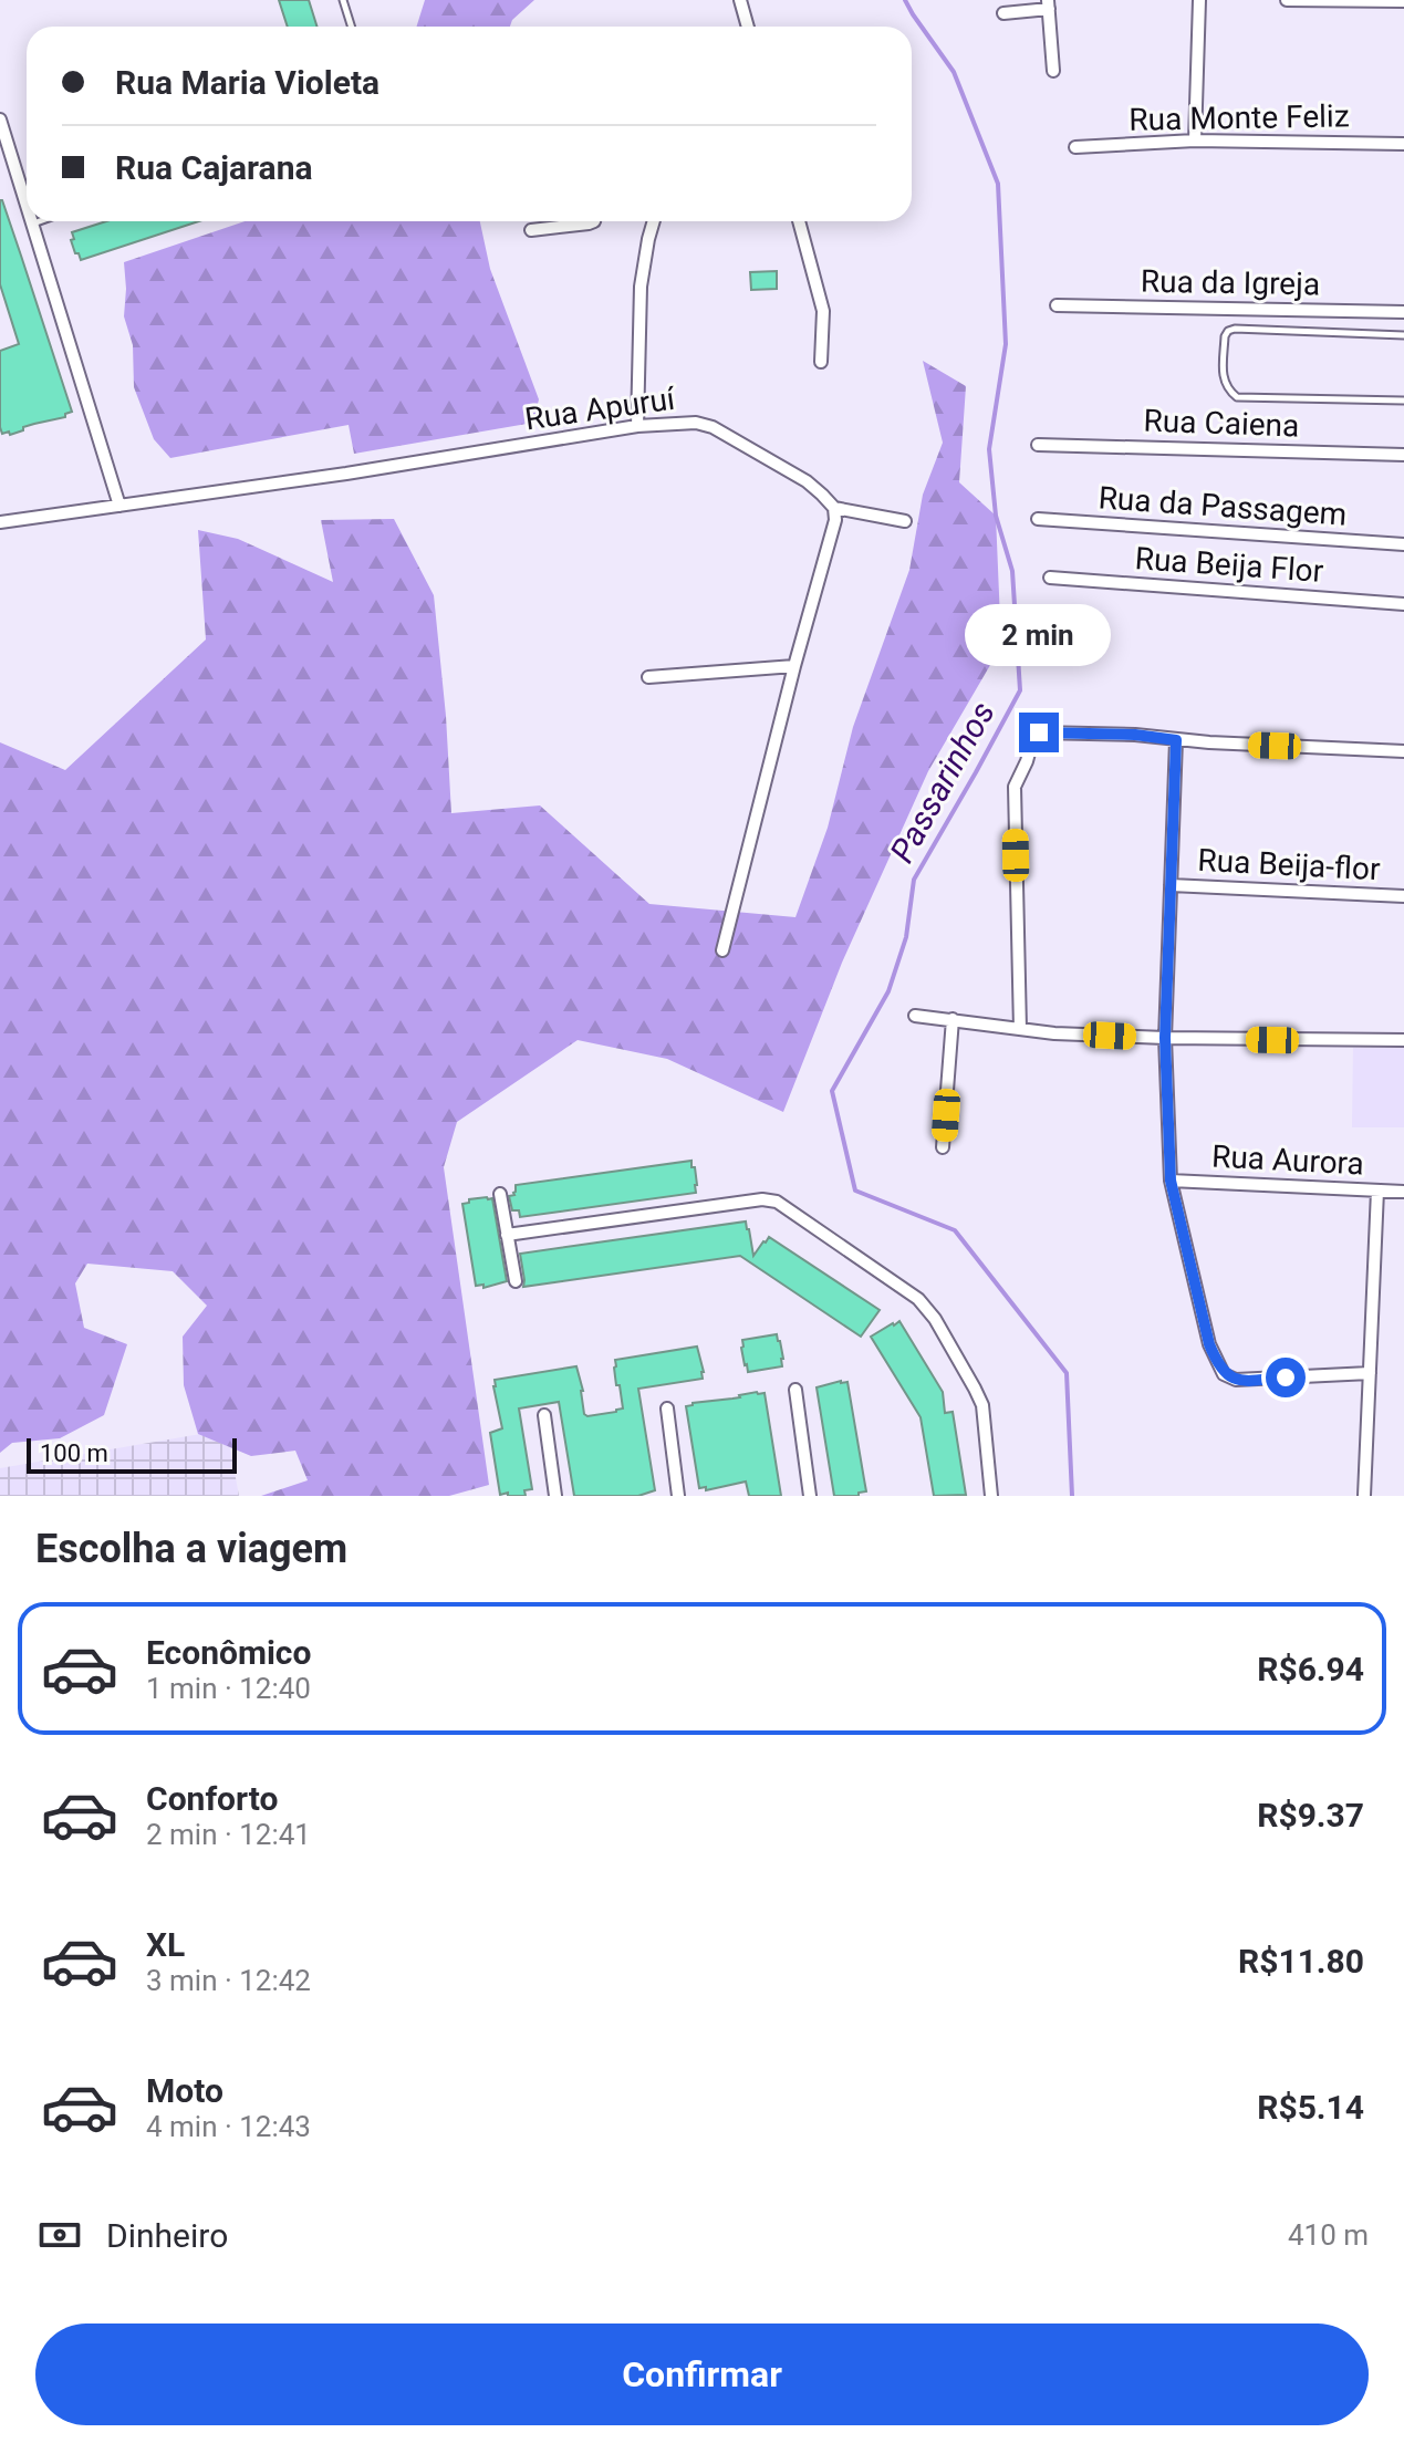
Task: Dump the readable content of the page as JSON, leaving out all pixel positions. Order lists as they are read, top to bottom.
{
  "streets": {
    "street": [
      "Rua Monte Feliz",
      "Rua da Igreja",
      "Rua Apuruí",
      "Rua Caiena",
      "Rua da Passagem",
      "Rua Beija Flor",
      "Rua Beija-flor",
      "Rua Aurora"
    ]
  },
  "water": ["Passarinhos"],
  "scale_bar": "100 m",
  "page": {
    "banner": ["Rua Maria Violeta", "Rua Cajarana"],
    "bubble": "2 min",
    "scale": "100 m",
    "heading": "Escolha a viagem",
    "list": [
      {
        "name": "Econômico",
        "note": "1 min · 12:40",
        "value": "R$6.94"
      },
      {
        "name": "Conforto",
        "note": "2 min · 12:41",
        "value": "R$9.37"
      },
      {
        "name": "XL",
        "note": "3 min · 12:42",
        "value": "R$11.80"
      },
      {
        "name": "Moto",
        "note": "4 min · 12:43",
        "value": "R$5.14"
      }
    ],
    "pay": ["Dinheiro", "410 m"],
    "buttons": "Confirmar"
  }
}
